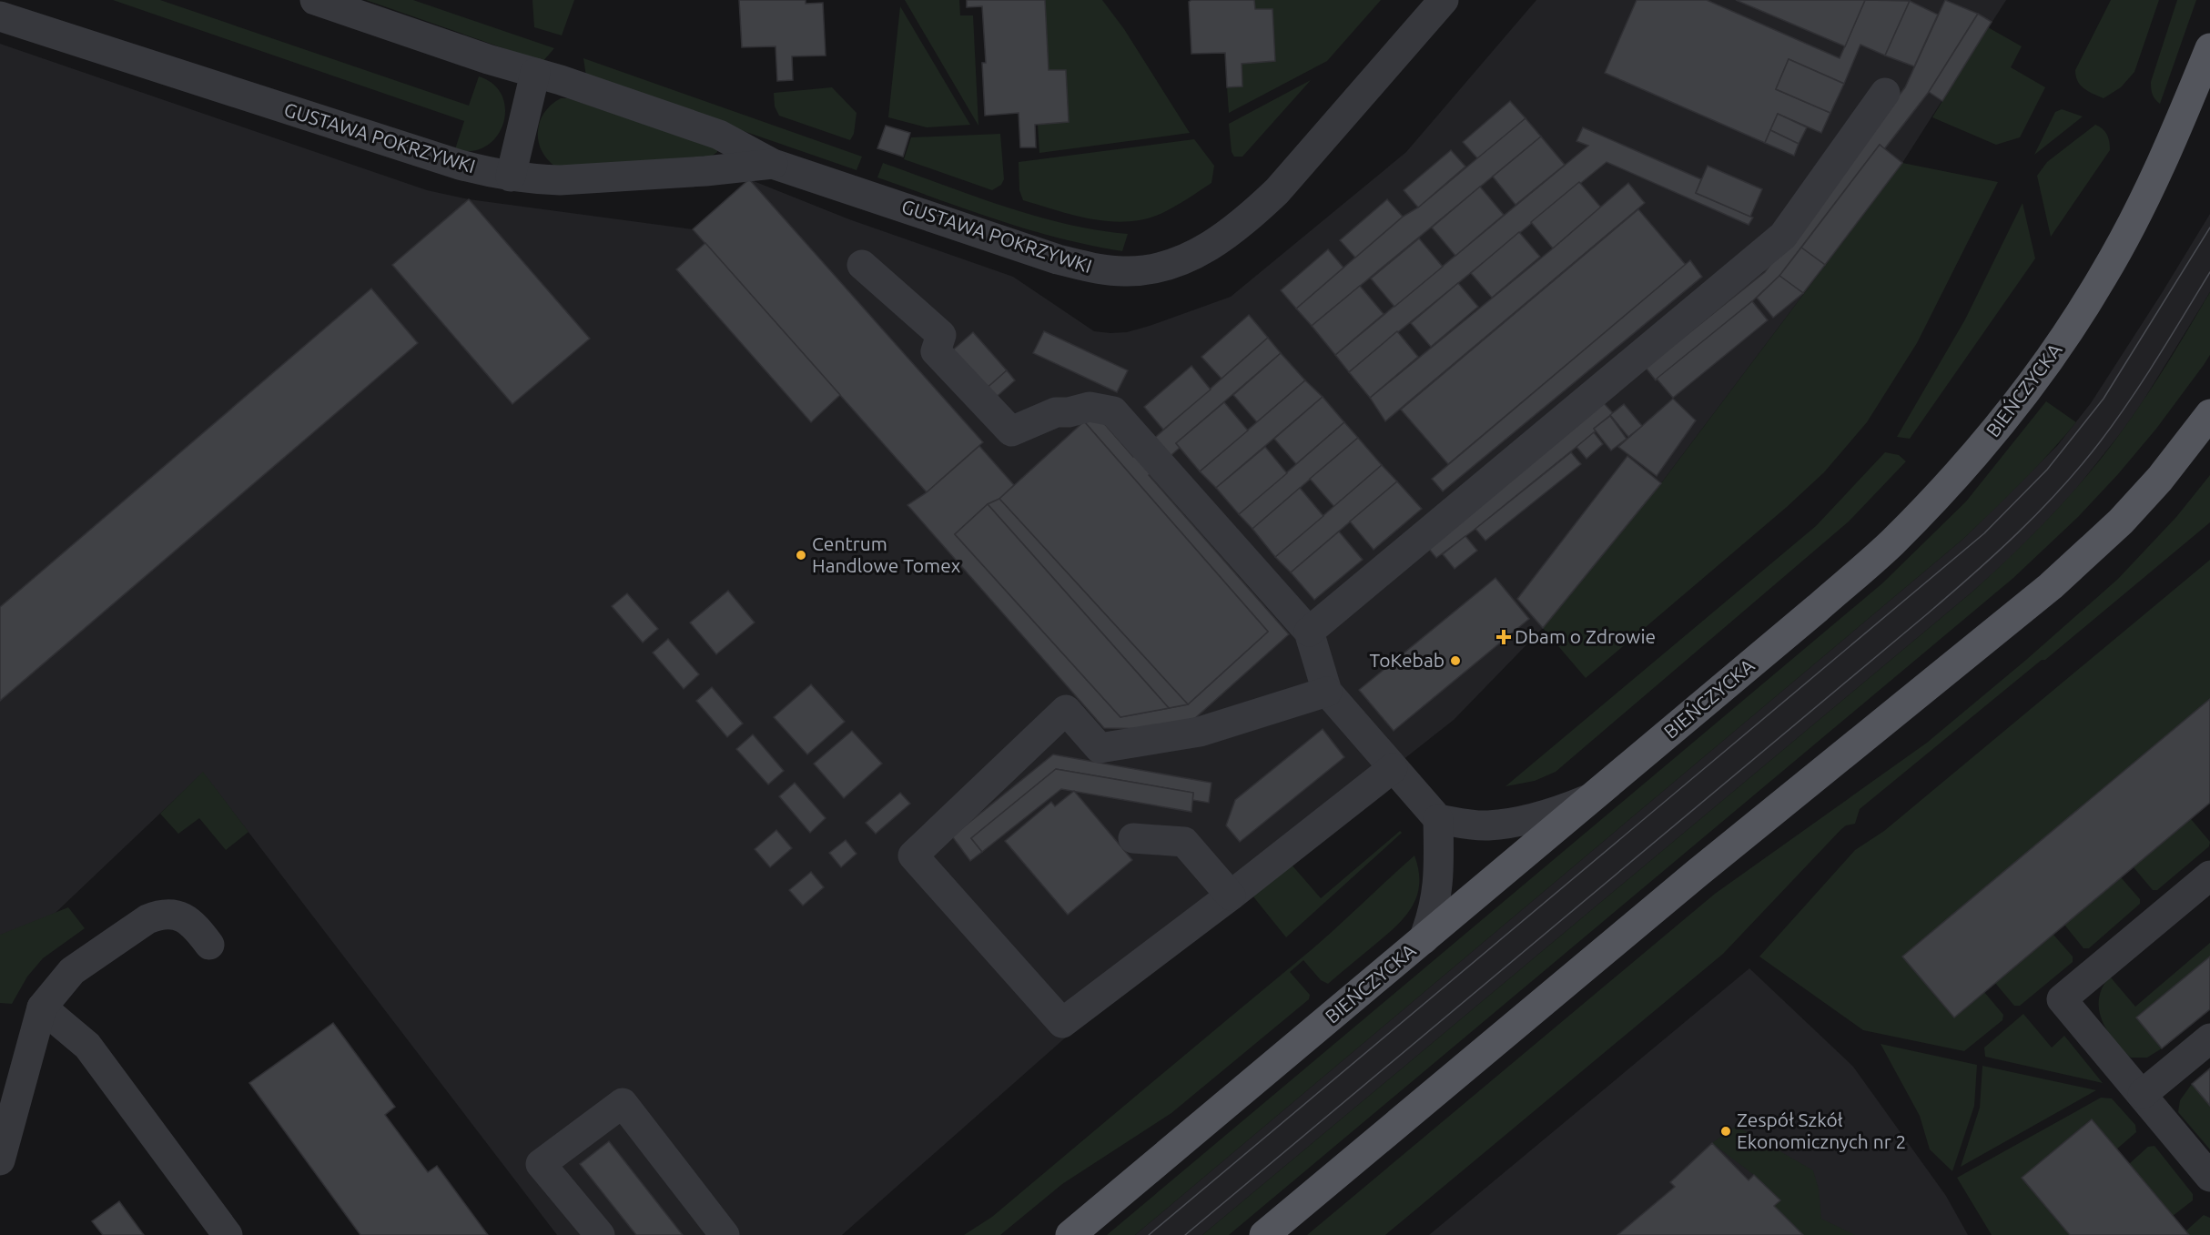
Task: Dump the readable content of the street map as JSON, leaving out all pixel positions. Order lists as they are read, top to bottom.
{
  "streets": {
    "main road": ["BIEŃCZYCKA"],
    "street": ["GUSTAWA POKRZYWKI"]
  },
  "places": {
    "other": ["Centrum Handlowe Tomex", "ToKebab", "Zespół Szkół Ekonomicznych nr 2"],
    "health": ["Dbam o Zdrowie"]
  }
}
